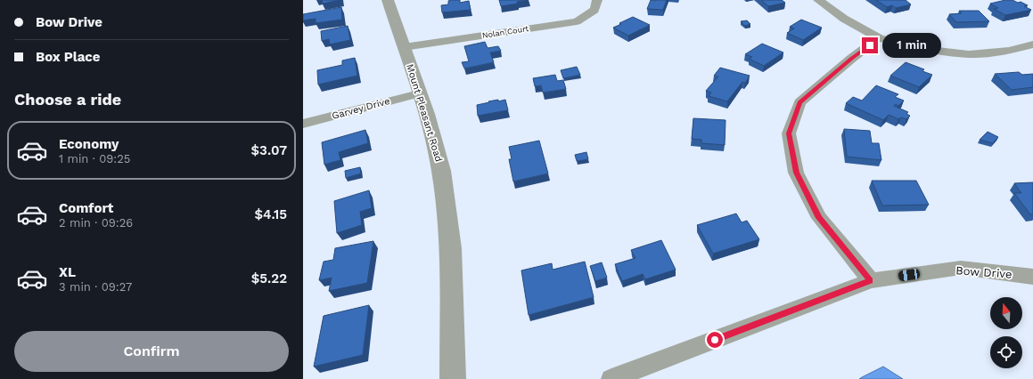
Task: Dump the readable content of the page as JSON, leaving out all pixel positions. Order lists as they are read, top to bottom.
{
  "streets": {
    "street": [
      "Nolan Court",
      "Garvey Drive",
      "Mount Pleasant Road",
      "Bow Drive"
    ]
  },
  "crossings": [
    ["Nolan Court", "Mount Pleasant Road"],
    ["Garvey Drive", "Mount Pleasant Road"]
  ],
  "north": "top",
  "page": {
    "banner": ["Bow Drive", "Box Place"],
    "bubble": "1 min",
    "heading": "Choose a ride",
    "list": [
      {
        "name": "Economy",
        "note": "1 min · 09:25",
        "value": "$3.07"
      },
      {
        "name": "Comfort",
        "note": "2 min · 09:26",
        "value": "$4.15"
      },
      {
        "name": "XL",
        "note": "3 min · 09:27",
        "value": "$5.22"
      }
    ],
    "buttons": "Confirm"
  }
}
